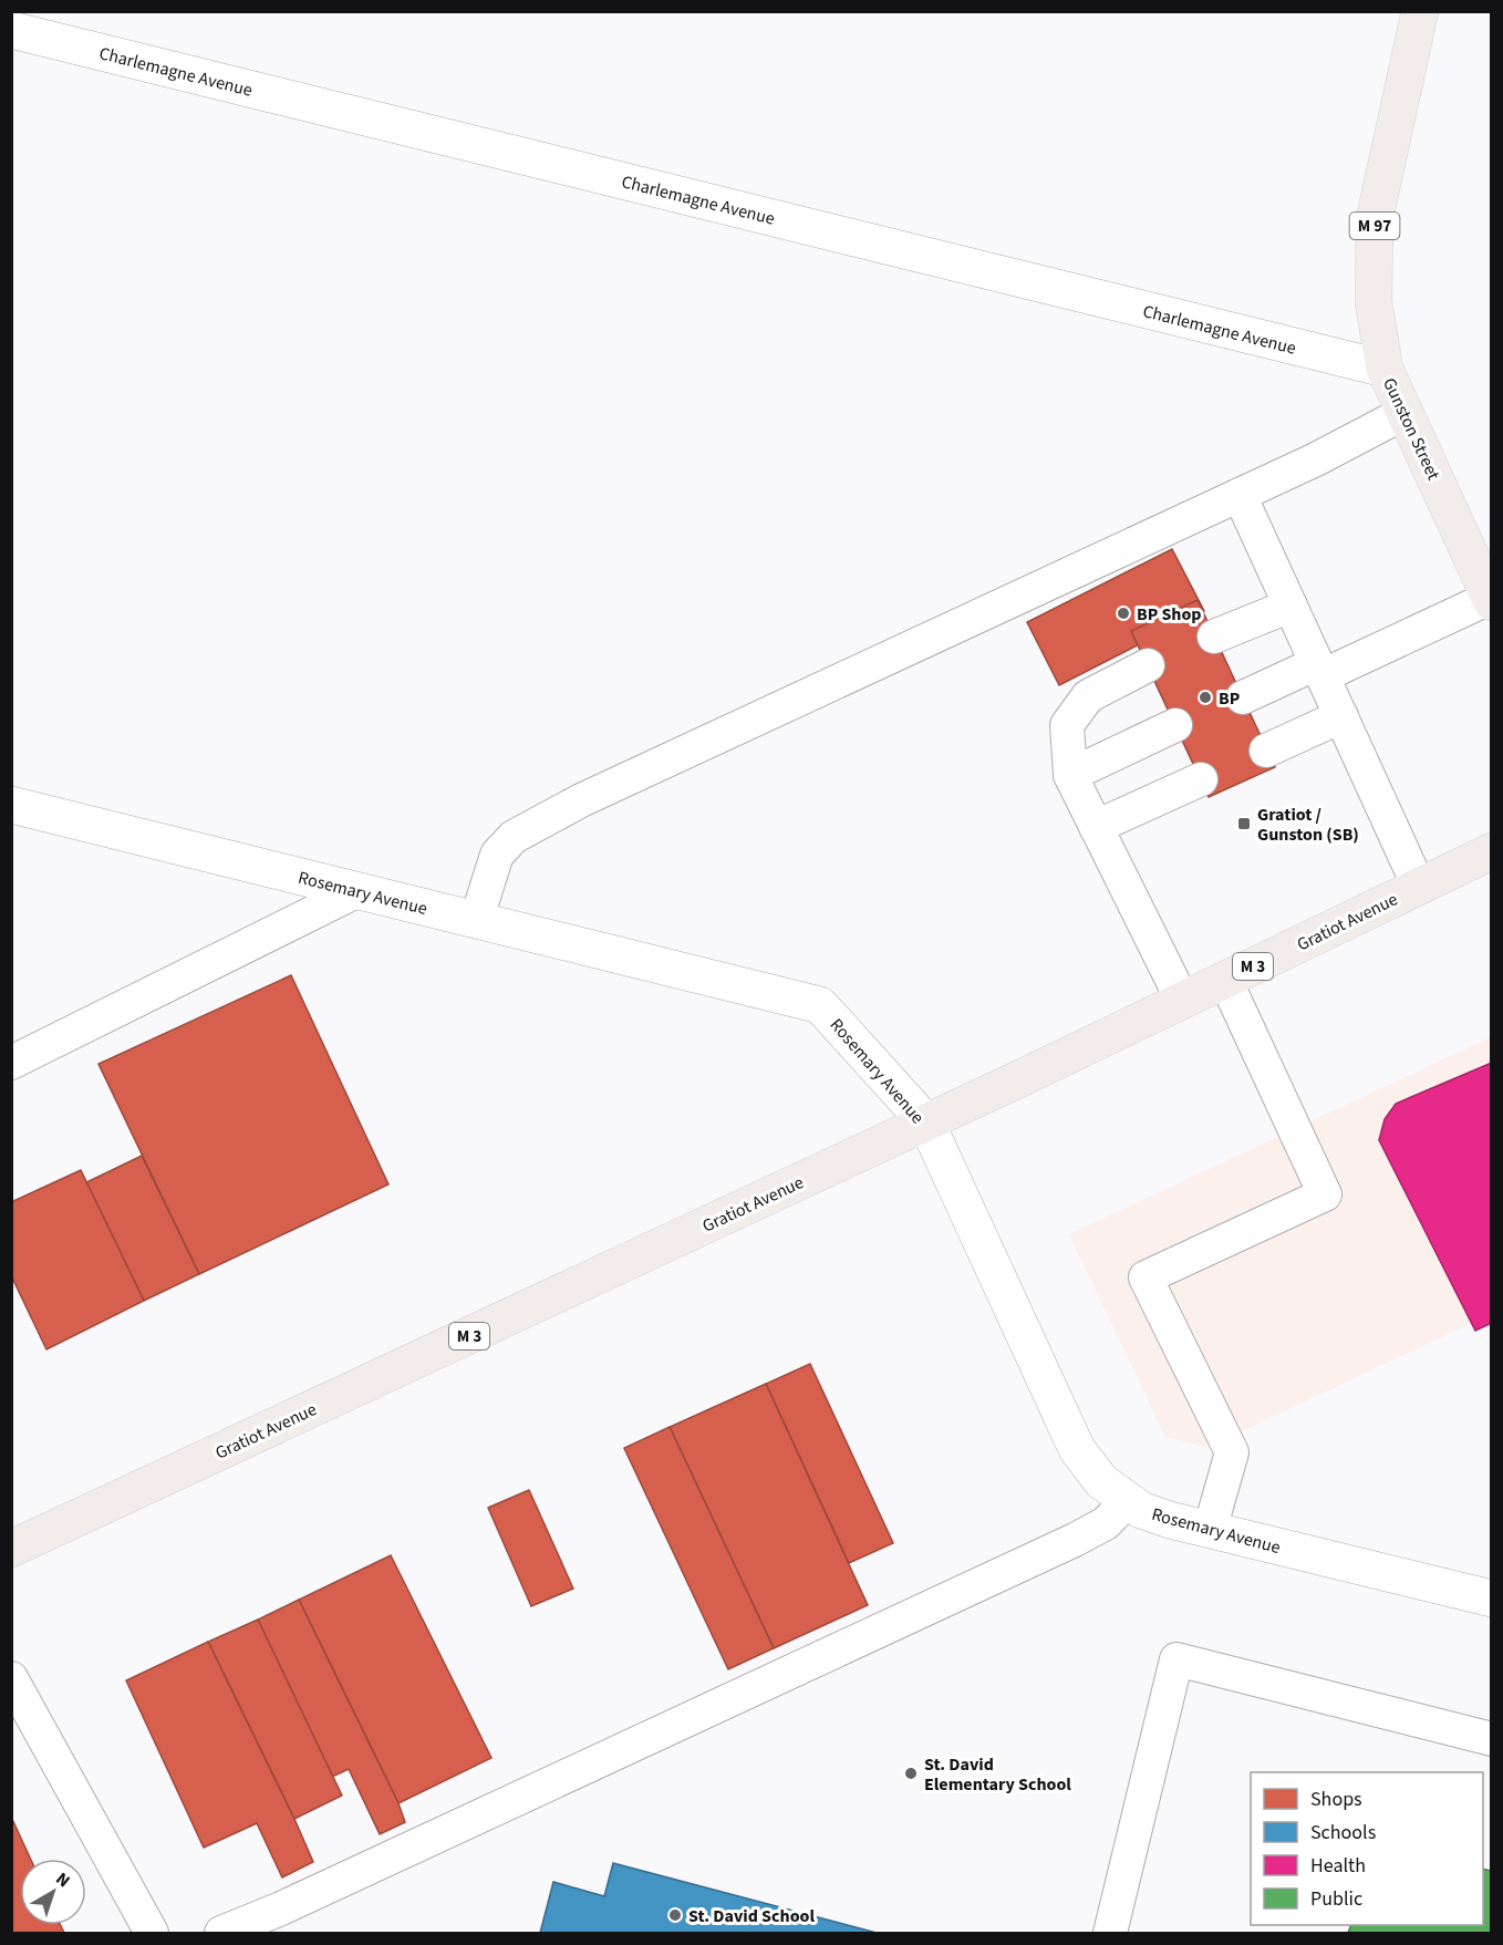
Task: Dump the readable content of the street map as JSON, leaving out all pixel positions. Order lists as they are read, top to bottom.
{
  "streets": {
    "main road": [
      "M 97",
      "Gunston Street",
      "Gratiot Avenue",
      "M 3"
    ],
    "street": ["Charlemagne Avenue", "Rosemary Avenue"]
  },
  "crossings": [
    ["Charlemagne Avenue", "Gunston Street"],
    ["Rosemary Avenue", "Gratiot Avenue"]
  ],
  "places": {
    "other": [
      "BP Shop",
      "BP",
      "St. David Elementary School",
      "St. David School"
    ],
    "transit": ["Gratiot / Gunston (SB)"]
  },
  "legend": [
    "Shops",
    "Schools",
    "Health",
    "Public"
  ],
  "north": "top right"
}
